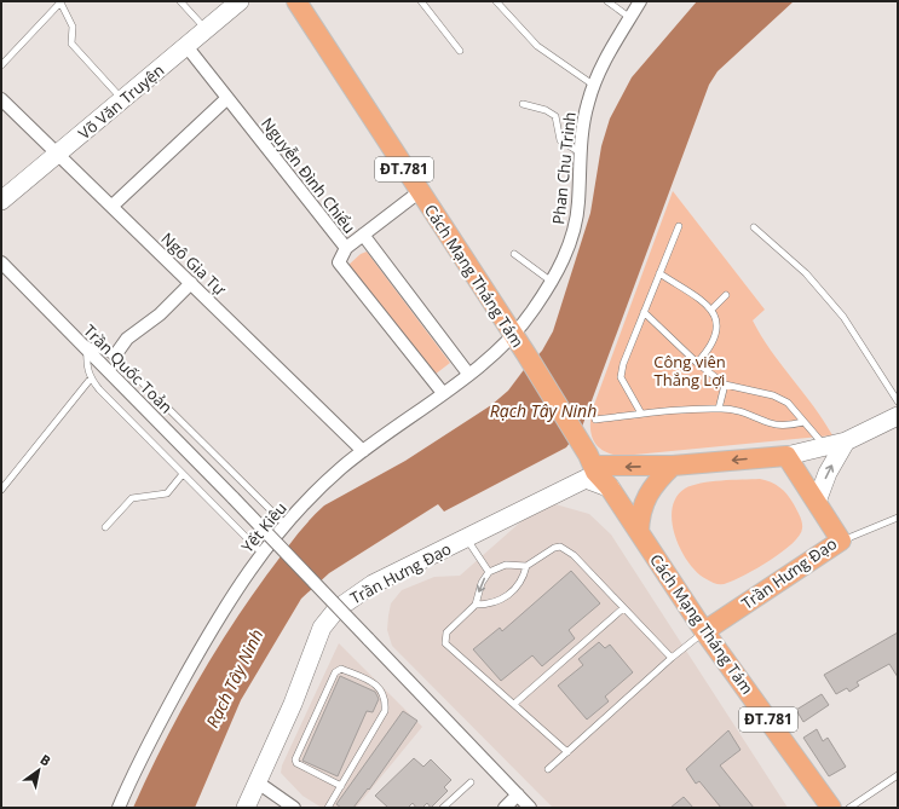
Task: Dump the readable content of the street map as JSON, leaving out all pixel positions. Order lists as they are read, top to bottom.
{
  "streets": {
    "main road": ["ĐT.781", "Cách Mạng Tháng Tám", "Trần Hưng Đạo"],
    "street": [
      "Võ Văn Truyện",
      "Phan Chu Trinh",
      "Nguyễn Đình Chiểu",
      "Ngô Gia Tự",
      "Trần Quốc Toản",
      "Yết Kiêu"
    ]
  },
  "crossings": [
    ["Võ Văn Truyện", "Nguyễn Đình Chiểu"],
    ["Võ Văn Truyện", "Ngô Gia Tự"],
    ["Phan Chu Trinh", "Cách Mạng Tháng Tám"],
    ["Phan Chu Trinh", "Yết Kiêu"],
    ["Nguyễn Đình Chiểu", "Yết Kiêu"],
    ["Ngô Gia Tự", "Yết Kiêu"],
    ["Cách Mạng Tháng Tám", "Yết Kiêu"],
    ["Cách Mạng Tháng Tám", "Trần Hưng Đạo"]
  ],
  "water": ["Rạch Tây Ninh"],
  "parks": ["Công viên Thắng Lợi"],
  "north": "top right"
}
